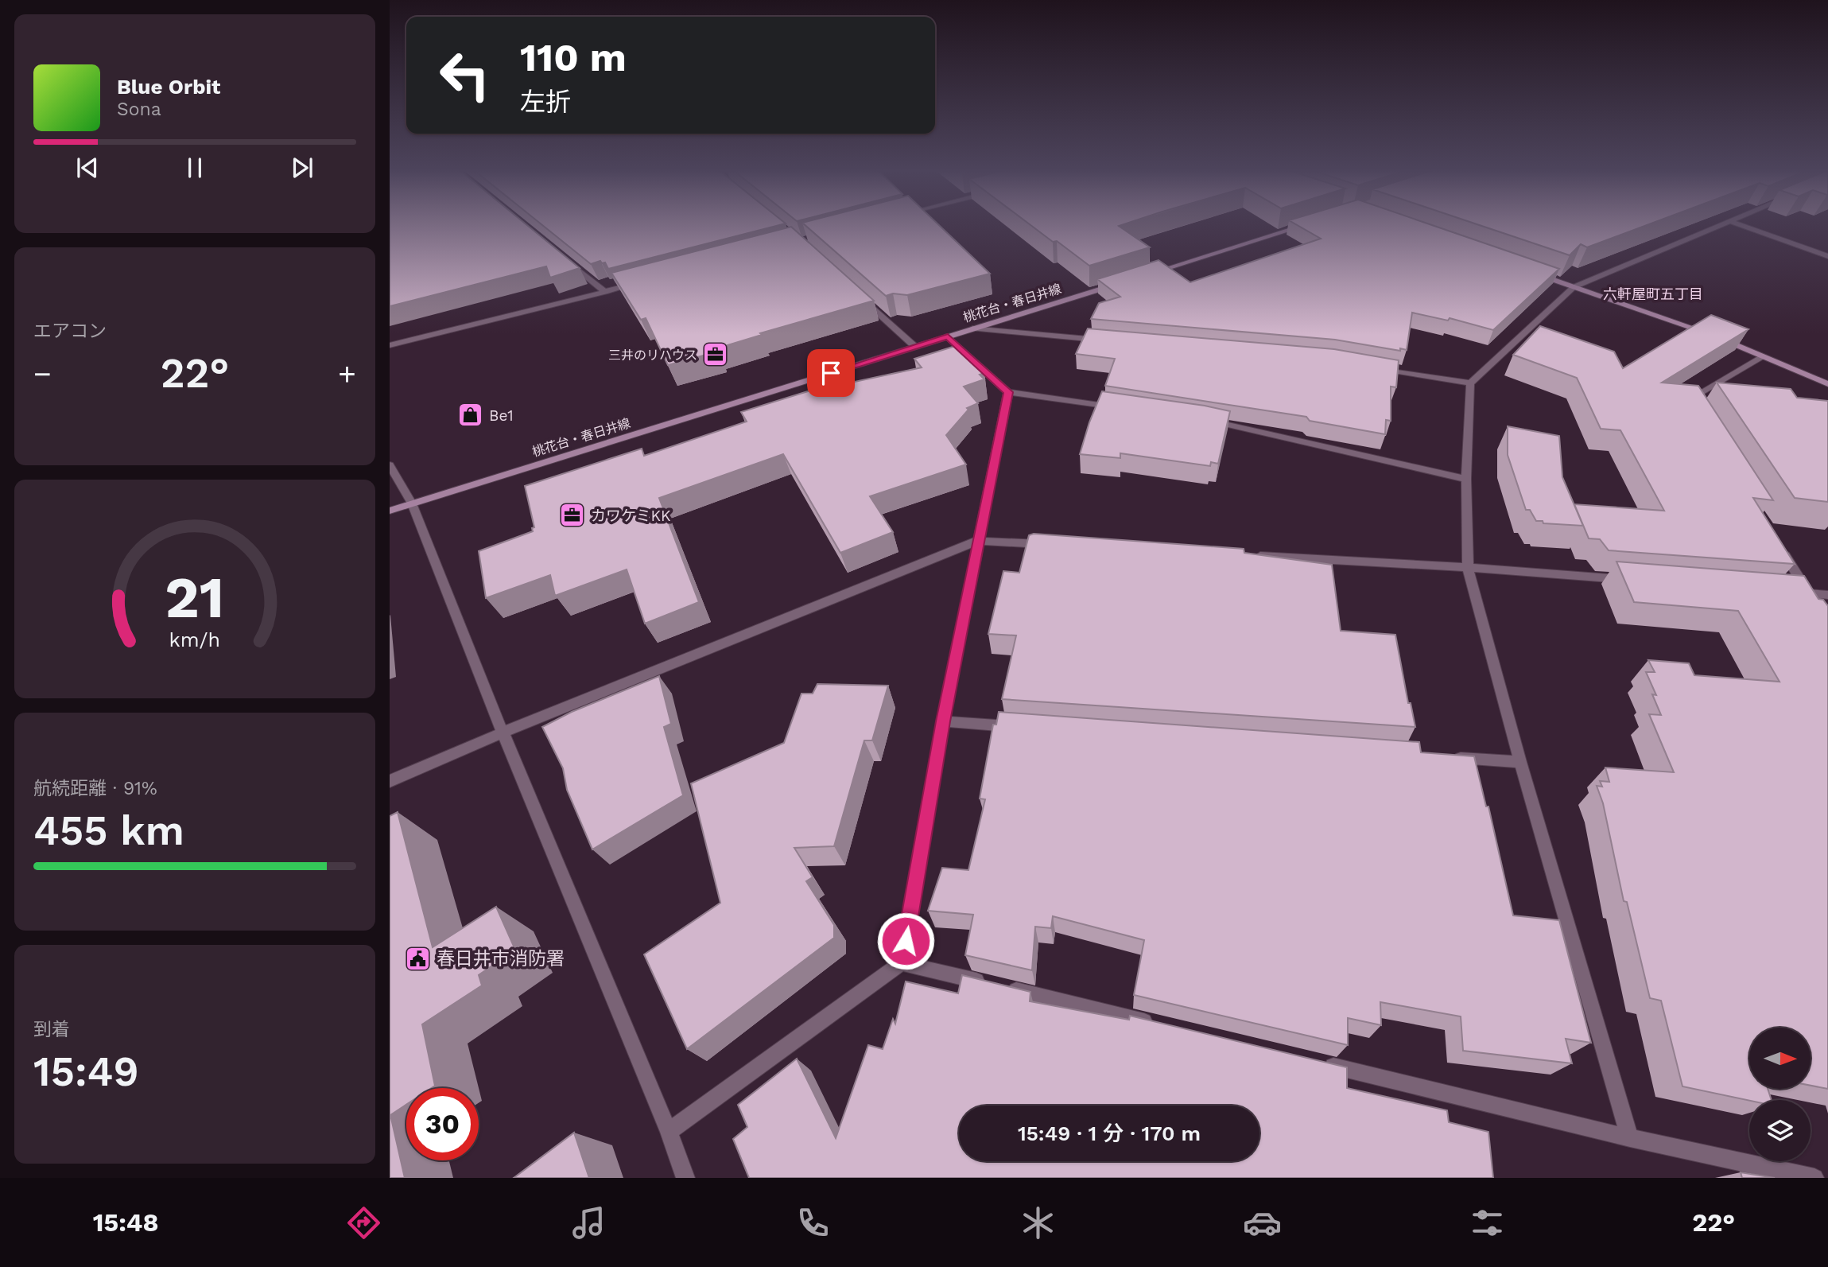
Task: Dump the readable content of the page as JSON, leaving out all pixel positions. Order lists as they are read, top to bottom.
{
  "streets": {
    "street": ["桃花台・春日井線"]
  },
  "districts": ["六軒屋町五丁目"],
  "places": {
    "office": ["三井のリハウス", "カワケミKK"],
    "shop": ["Be1"],
    "public building": ["春日井市消防署"]
  },
  "north": "right",
  "page": {
    "turn": ["110 m", "左折"],
    "song": ["Blue Orbit", "Sona"],
    "tile": [
      "エアコン",
      ["航続距離 · 91%", "455 km"],
      ["到着", "15:49"]
    ],
    "heat": ["−", "22°", "+"],
    "limit": "30",
    "trip": "15:49 · 1 分 · 170 m",
    "tabs": ["15:48", "22°"],
    "gauge": ["21", "km/h"]
  }
}
